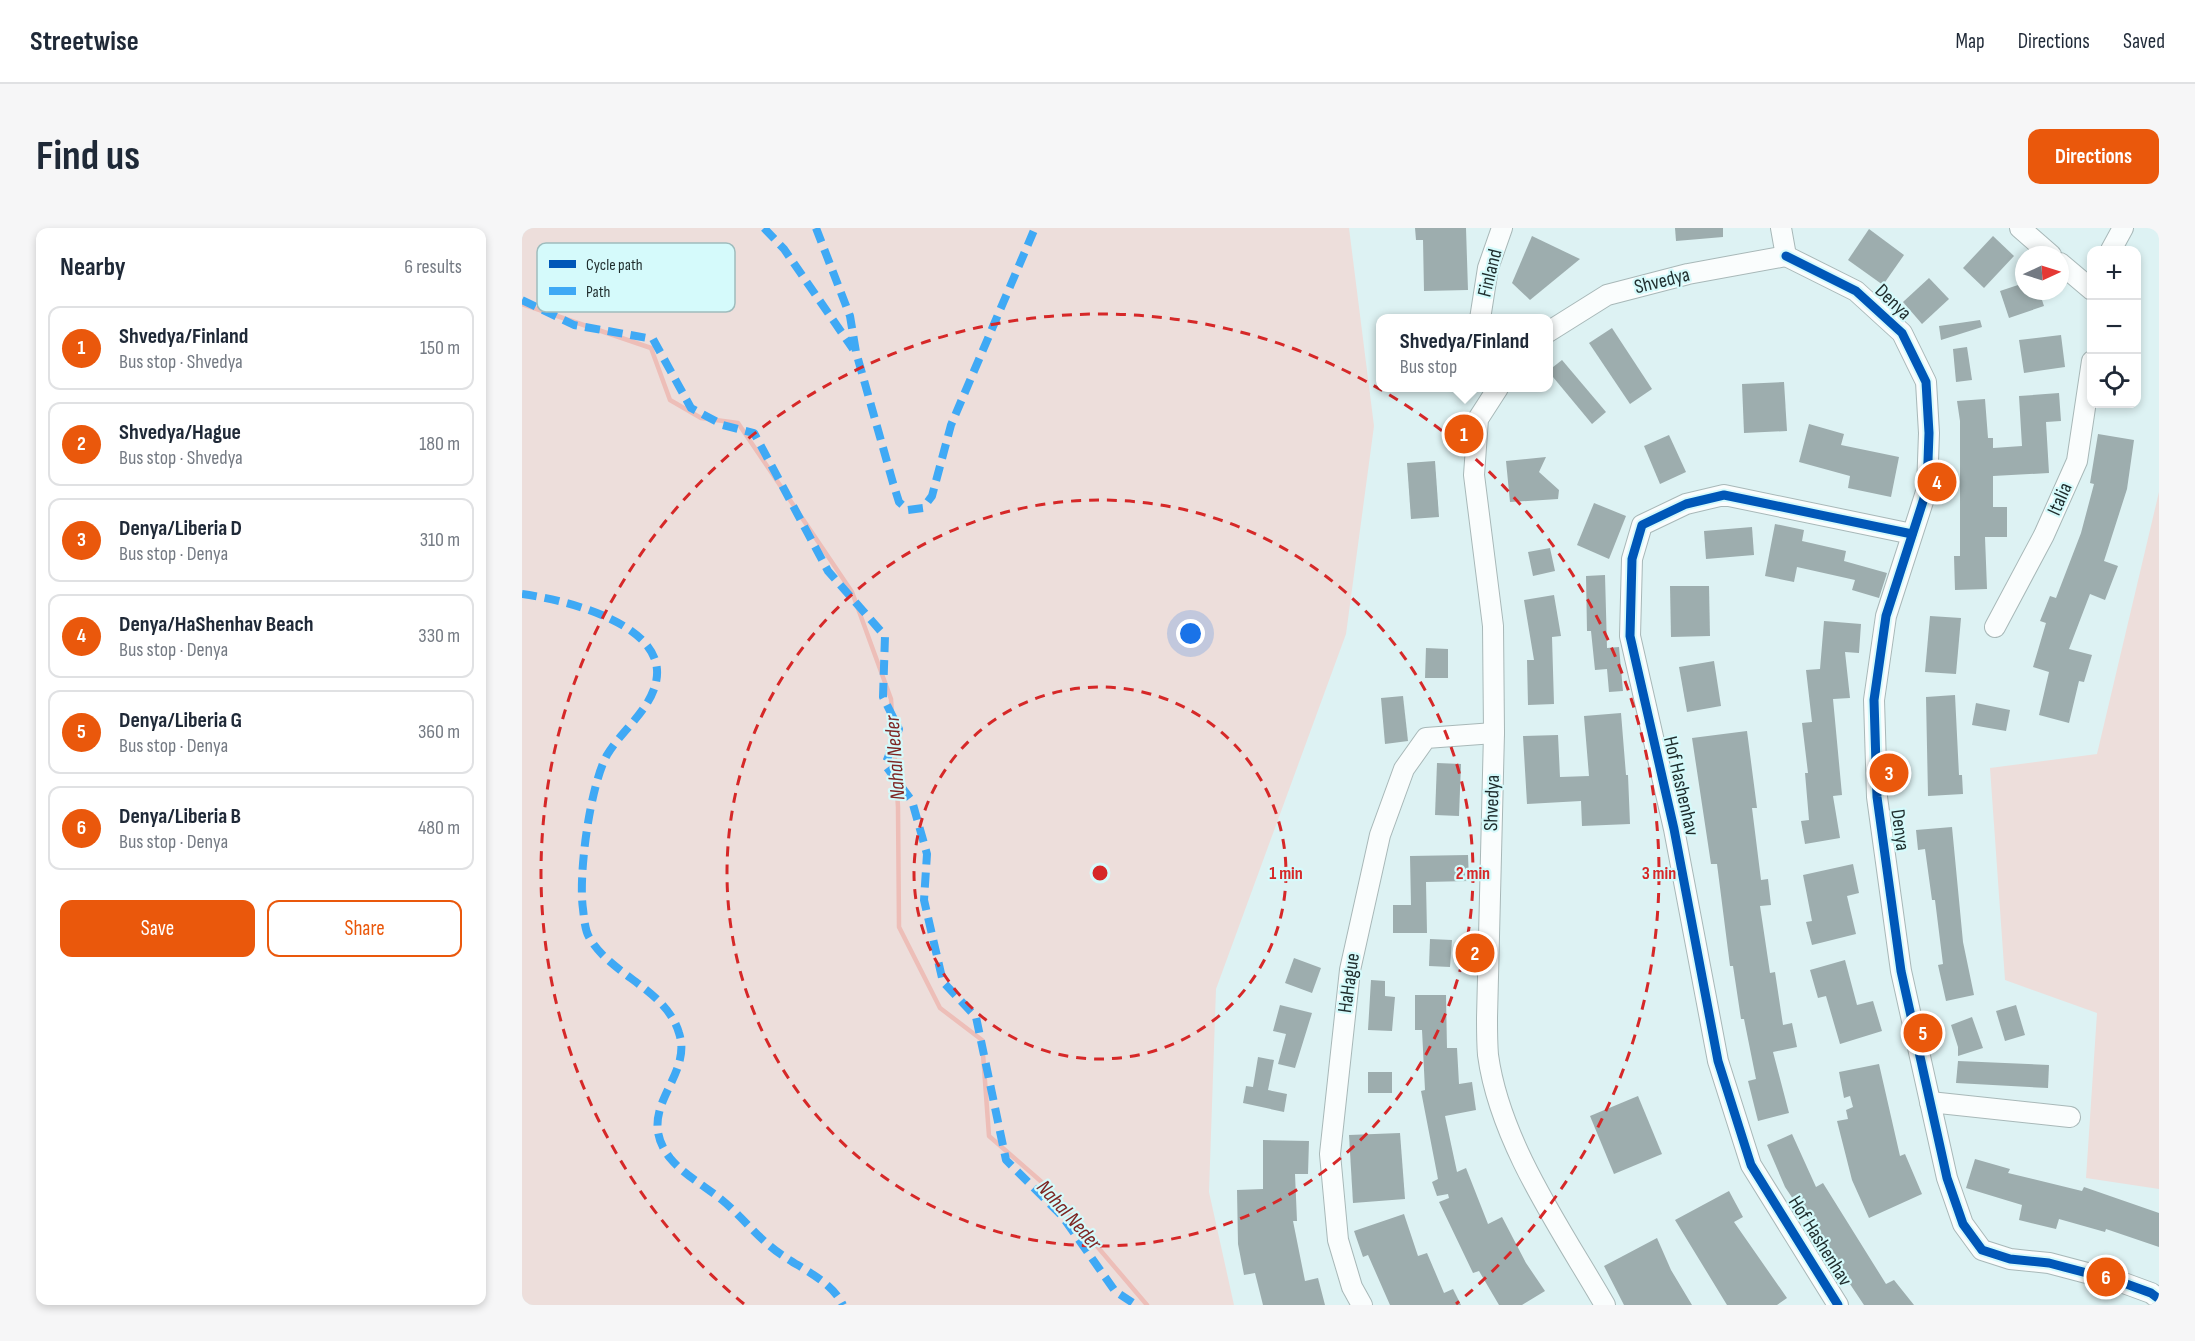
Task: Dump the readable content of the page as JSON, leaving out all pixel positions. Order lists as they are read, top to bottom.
{
  "streets": {
    "street": [
      "Finland",
      "Shvedya",
      "Denya",
      "Italia",
      "Hof Hashenhav",
      "HaHague"
    ]
  },
  "crossings": [
    ["Shvedya", "Denya"],
    ["Shvedya", "HaHague"],
    ["Denya", "Hof Hashenhav"]
  ],
  "water": ["Nahal Neder"],
  "legend": ["Cycle path", "Path"],
  "north": "right",
  "page": {
    "header": "Streetwise",
    "nav": ["Map", "Directions", "Saved"],
    "buttons": [
      "Directions",
      ["Save", "Share"]
    ],
    "title": "Find us",
    "heading": ["Nearby", "6 results"],
    "map_buttons": ["+", "−"],
    "list": [
      {
        "mark": "1",
        "name": "Shvedya/Finland",
        "note": "Bus stop · Shvedya",
        "value": "150 m"
      },
      {
        "mark": "2",
        "name": "Shvedya/Hague",
        "note": "Bus stop · Shvedya",
        "value": "180 m"
      },
      {
        "mark": "3",
        "name": "Denya/Liberia D",
        "note": "Bus stop · Denya",
        "value": "310 m"
      },
      {
        "mark": "4",
        "name": "Denya/HaShenhav Beach",
        "note": "Bus stop · Denya",
        "value": "330 m"
      },
      {
        "mark": "5",
        "name": "Denya/Liberia G",
        "note": "Bus stop · Denya",
        "value": "360 m"
      },
      {
        "mark": "6",
        "name": "Denya/Liberia B",
        "note": "Bus stop · Denya",
        "value": "480 m"
      }
    ],
    "popup": ["Shvedya/Finland", "Bus stop"],
    "pins": [
      "1",
      "4",
      "3",
      "2",
      "5",
      "6"
    ]
  },
  "rings": ["1 min", "2 min", "3 min"]
}
